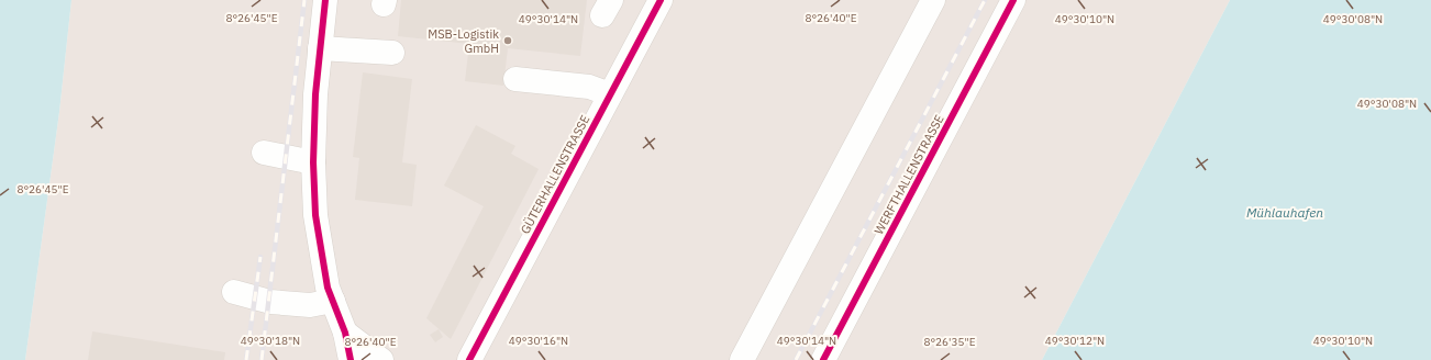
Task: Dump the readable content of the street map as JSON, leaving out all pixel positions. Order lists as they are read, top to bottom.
{
  "streets": {
    "street": ["GÜTERHALLENSTRASSE", "WERFTHALLENSTRASSE"]
  },
  "water": ["Mühlauhafen"],
  "places": ["MSB-Logistik GmbH"],
  "coordinates": [
    "8°26'45\"E",
    "8°26'40\"E",
    "49°30'14\"N",
    "49°30'08\"N",
    "49°30'10\"N",
    "49°30'18\"N",
    "49°30'16\"N",
    "49°30'12\"N",
    "8°26'35\"E"
  ]
}
